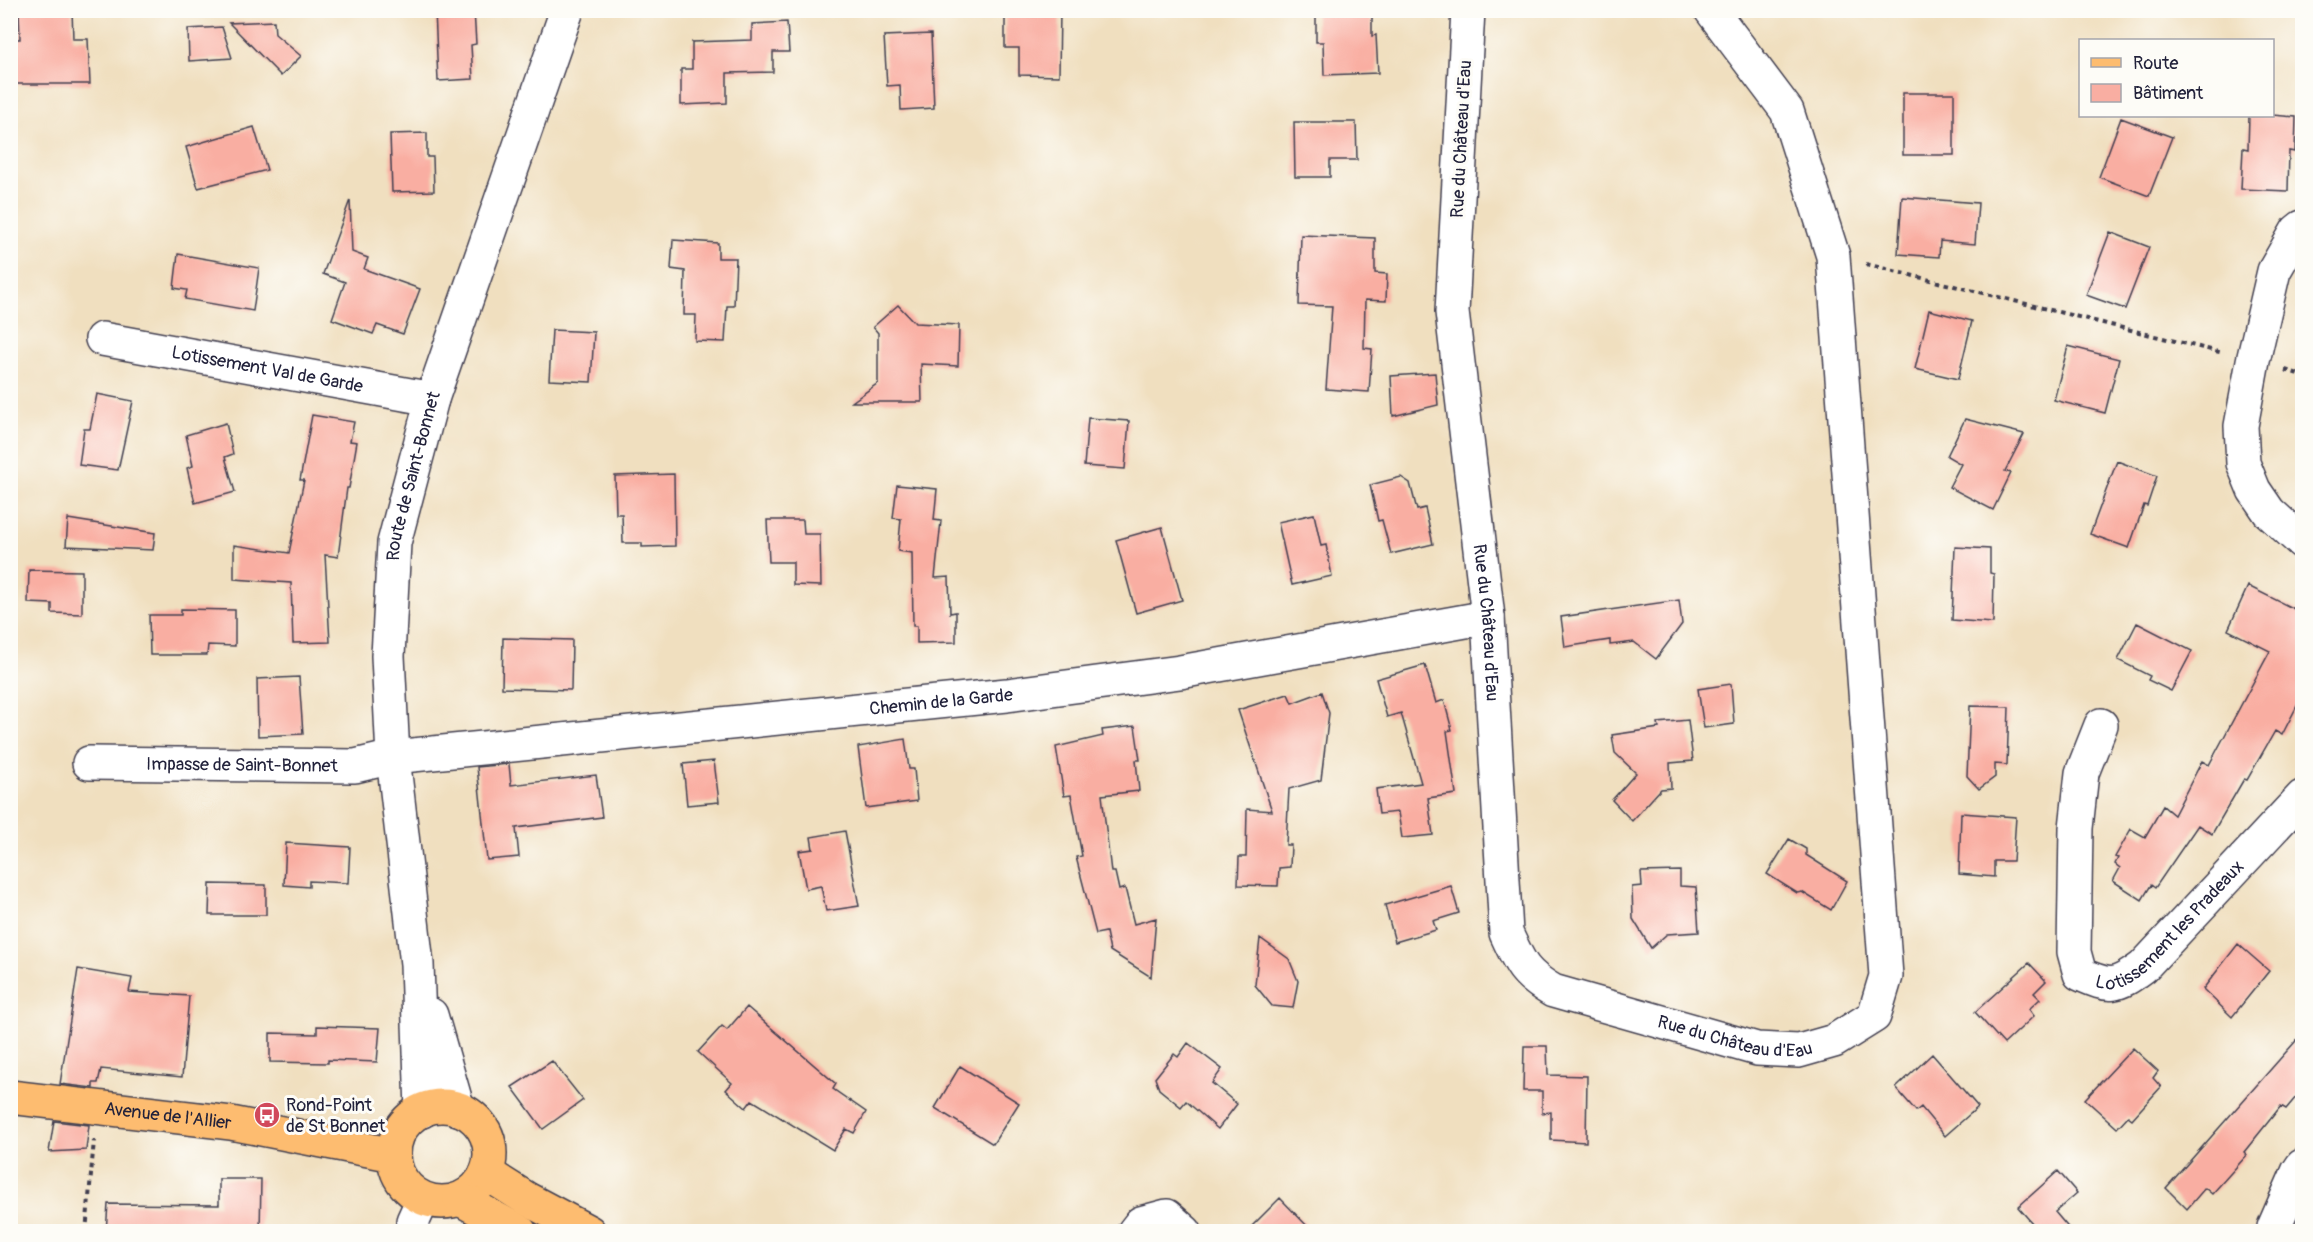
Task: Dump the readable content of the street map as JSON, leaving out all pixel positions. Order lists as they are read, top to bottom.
{
  "streets": {
    "main road": ["Avenue de l'Allier"],
    "street": [
      "Rue du Château d'Eau",
      "Lotissement Val de Garde",
      "Route de Saint-Bonnet",
      "Chemin de la Garde",
      "Impasse de Saint-Bonnet",
      "Lotissement les Pradeaux"
    ]
  },
  "crossings": [
    ["Rue du Château d'Eau", "Chemin de la Garde"],
    ["Lotissement Val de Garde", "Route de Saint-Bonnet"],
    ["Route de Saint-Bonnet", "Chemin de la Garde"],
    ["Route de Saint-Bonnet", "Impasse de Saint-Bonnet"],
    ["Route de Saint-Bonnet", "Avenue de l'Allier"],
    ["Chemin de la Garde", "Impasse de Saint-Bonnet"]
  ],
  "places": {
    "bus stop": ["Rond-Point de St Bonnet"]
  },
  "legend": ["Route", "Bâtiment"]
}
